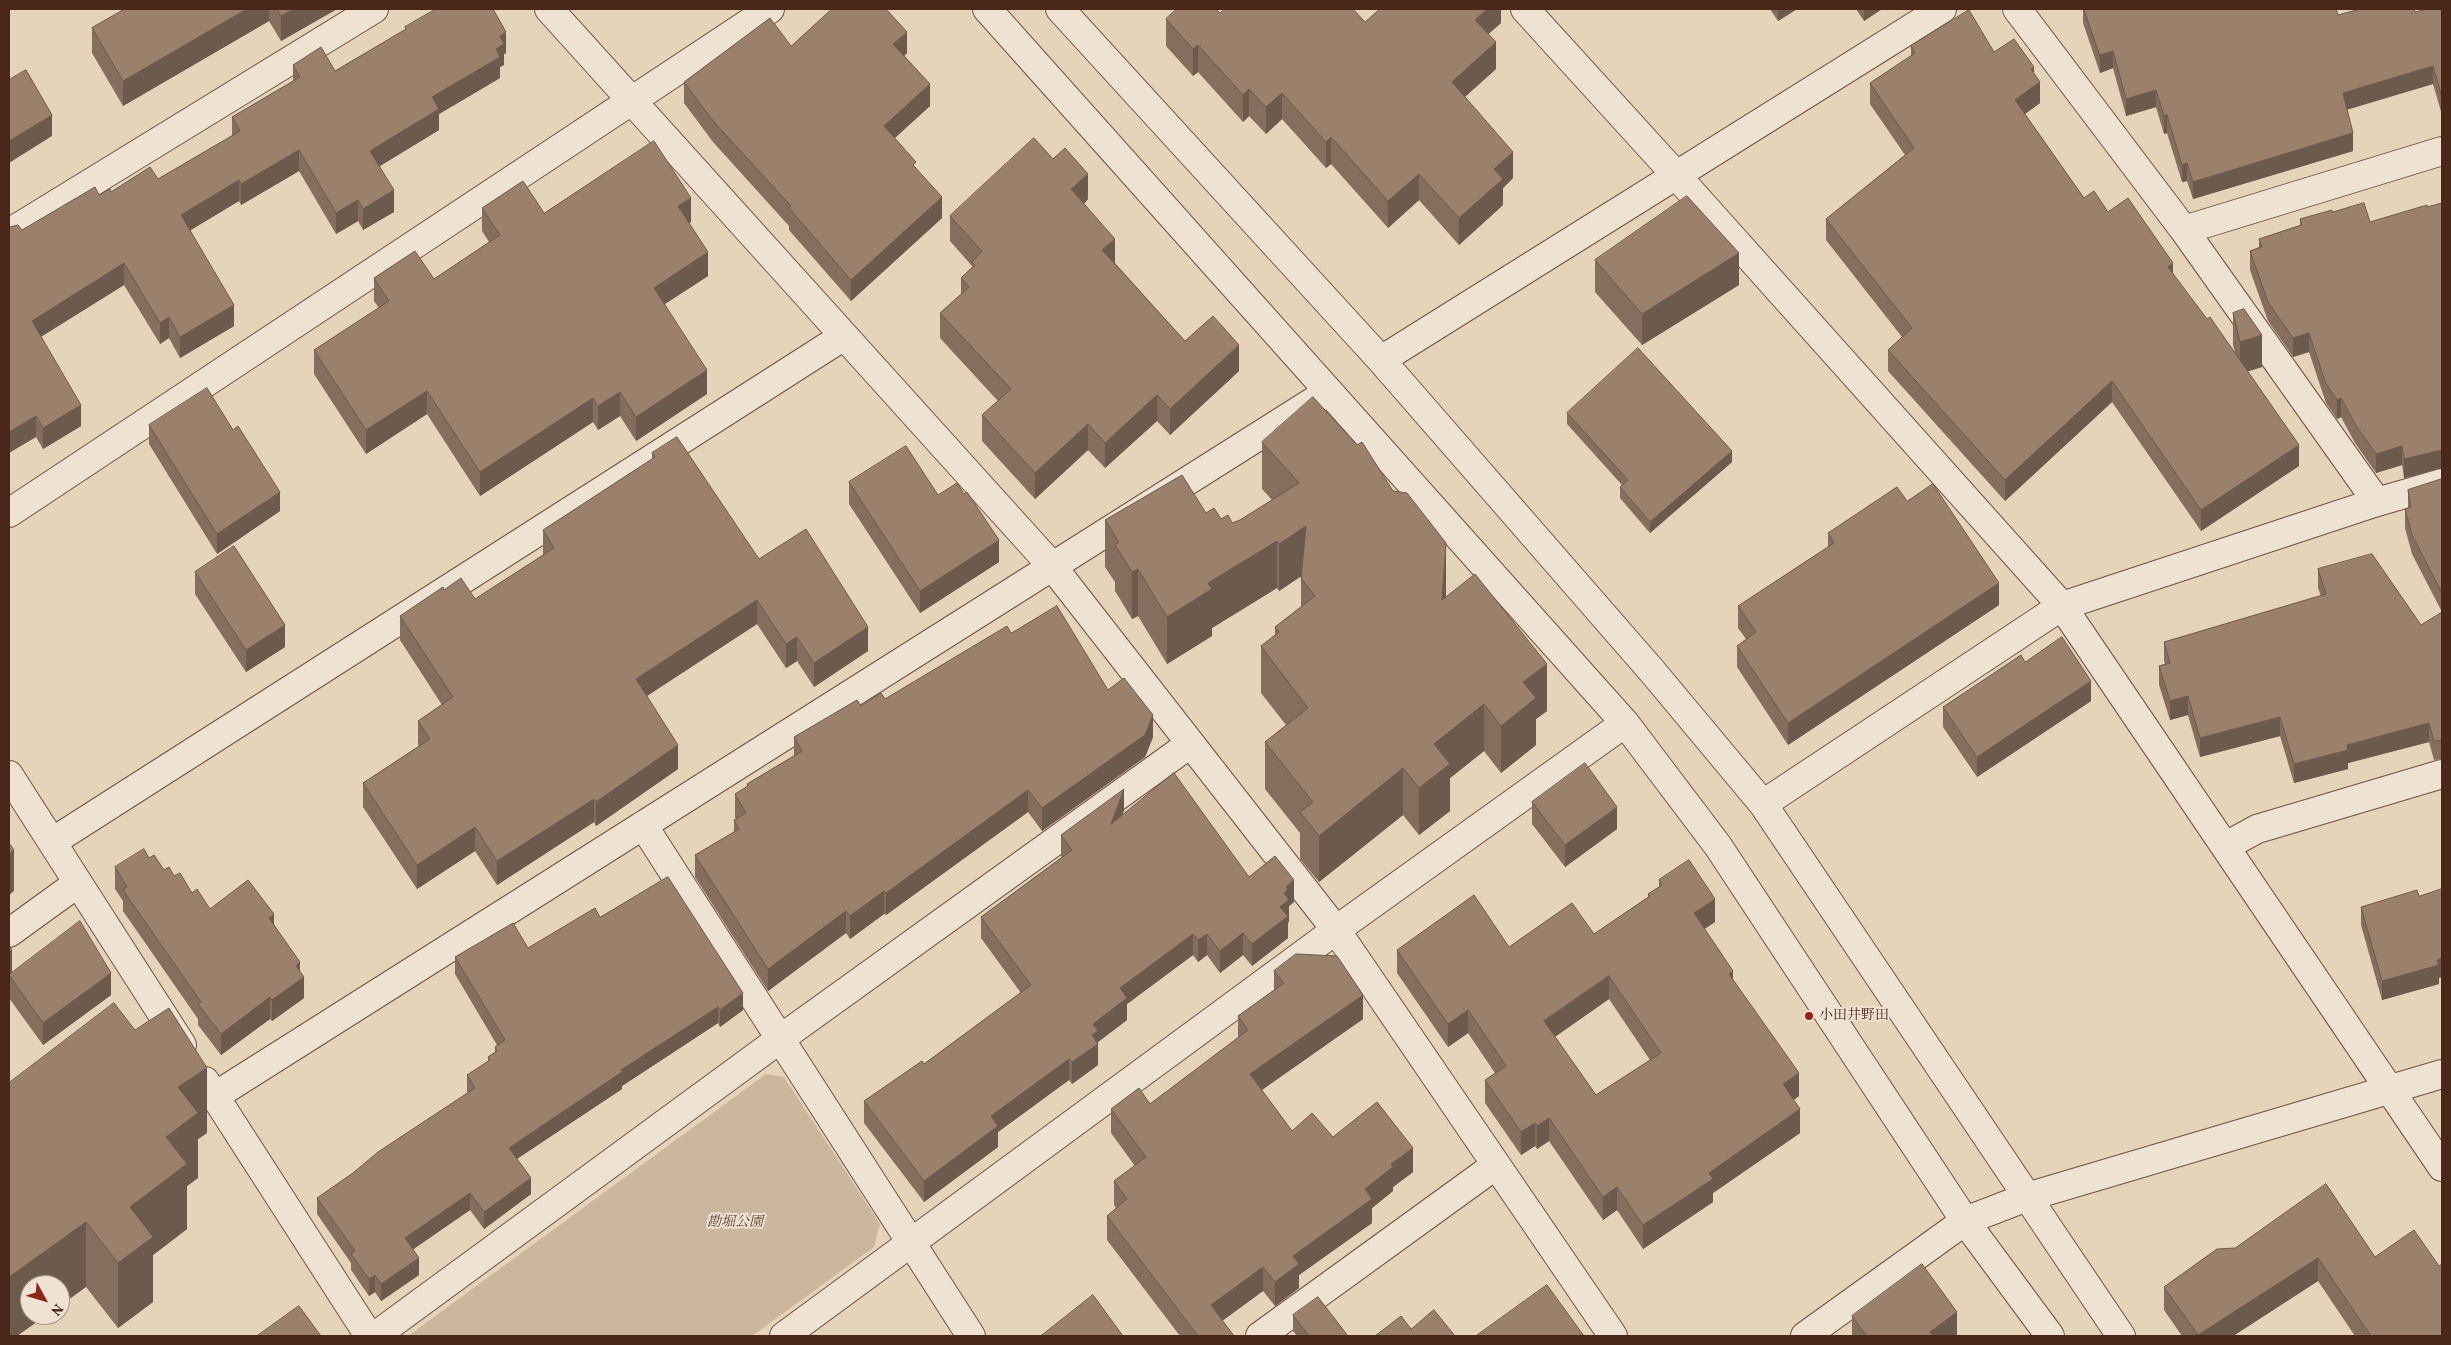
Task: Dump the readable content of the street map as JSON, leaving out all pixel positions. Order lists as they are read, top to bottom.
{
  "parks": ["勘堀公園"],
  "places": ["小田井野田"],
  "north": "bottom right"
}
